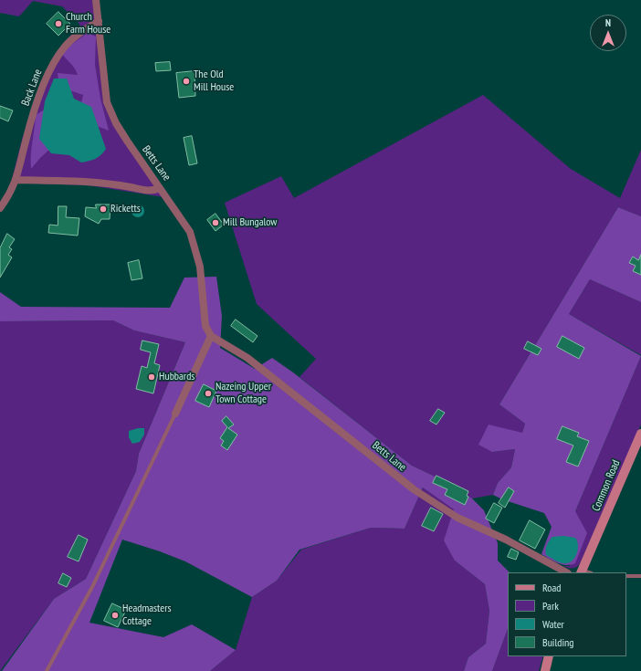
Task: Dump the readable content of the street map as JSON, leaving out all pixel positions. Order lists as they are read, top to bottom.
{
  "streets": {
    "street": ["Back Lane", "Betts Lane", "Common Road"]
  },
  "crossings": [
    ["Back Lane", "Betts Lane"]
  ],
  "places": [
    "Church Farm House",
    "The Old Mill House",
    "Ricketts",
    "Mill Bungalow",
    "Hubbards",
    "Nazeing Upper Town Cottage",
    "Headmasters Cottage"
  ],
  "legend": [
    "Road",
    "Park",
    "Water",
    "Building"
  ],
  "north": "top"
}
